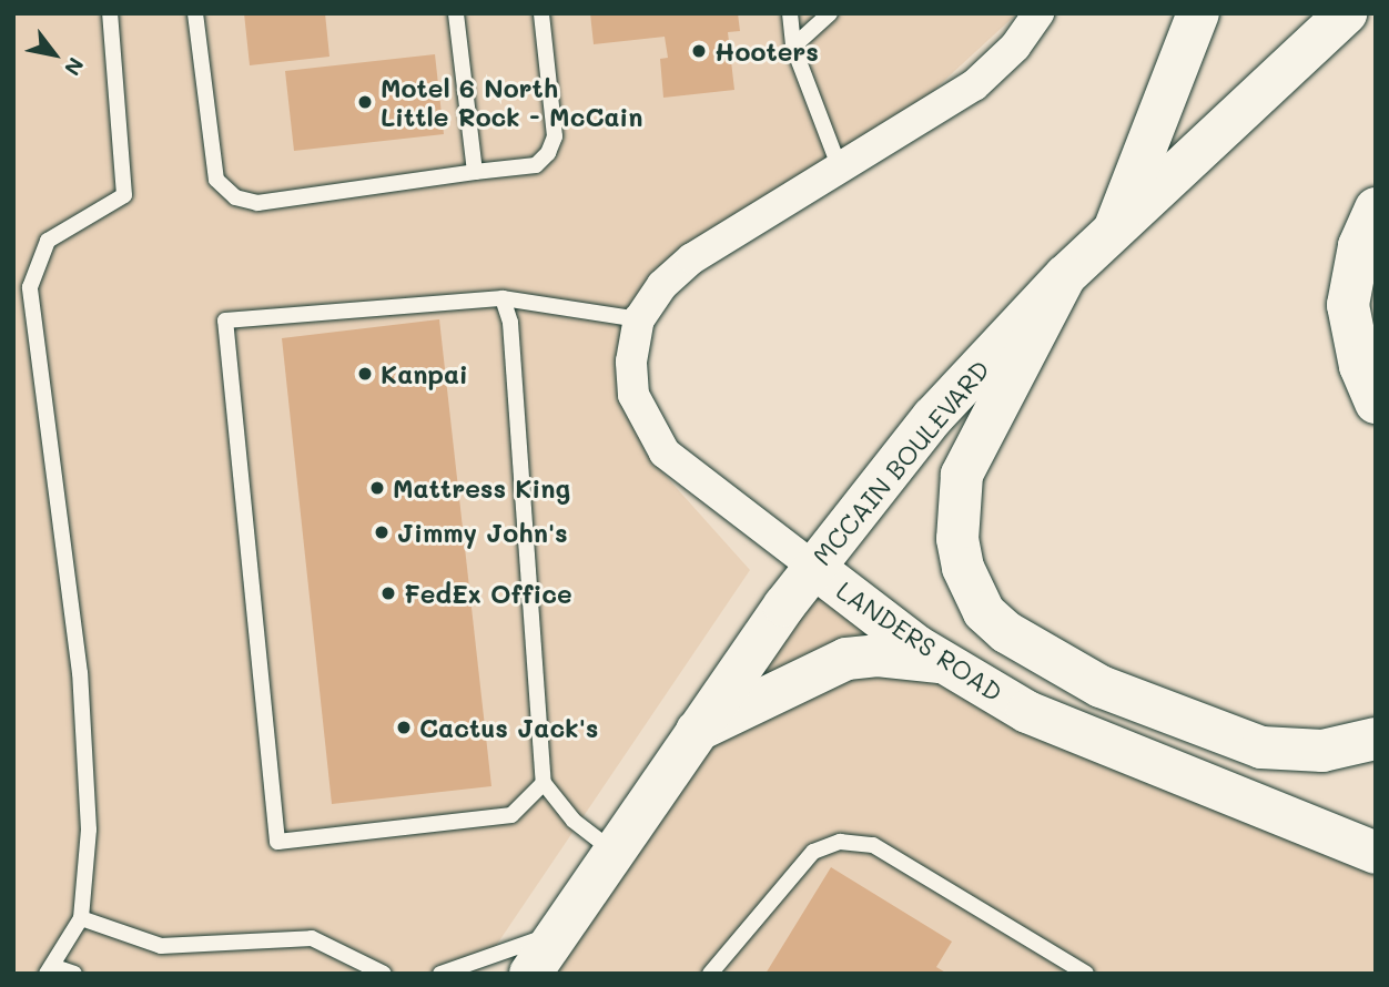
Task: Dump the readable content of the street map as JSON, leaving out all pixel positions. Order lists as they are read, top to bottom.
{
  "streets": {
    "main road": ["MCCAIN BOULEVARD", "LANDERS ROAD"]
  },
  "crossings": [
    ["MCCAIN BOULEVARD", "LANDERS ROAD"]
  ],
  "places": [
    "Hooters",
    "Motel 6 North Little Rock - McCain",
    "Kanpai",
    "Mattress King",
    "Jimmy John's",
    "FedEx Office",
    "Cactus Jack's"
  ],
  "north": "bottom right"
}
